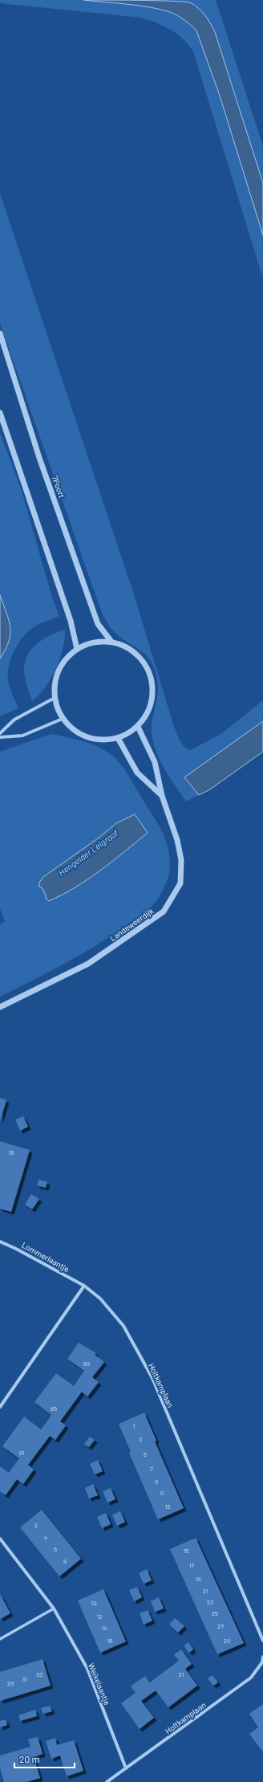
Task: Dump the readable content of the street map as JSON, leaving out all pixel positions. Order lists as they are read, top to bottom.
{
  "streets": {
    "street": [
      "7Poort",
      "Landeweerdijk",
      "Lommerlaantje",
      "Holtkamplaan",
      "Weikelaantje"
    ]
  },
  "crossings": [
    ["7Poort", "Landeweerdijk"],
    ["Lommerlaantje", "Holtkamplaan"],
    ["Holtkamplaan", "Weikelaantje"]
  ],
  "water": ["Hengelder Leigraaf"],
  "house_numbers": [
    "16",
    "89",
    "85",
    "1",
    "3",
    "81",
    "5",
    "7",
    "9",
    "11",
    "13",
    "2",
    "4",
    "6",
    "15",
    "8",
    "17",
    "19",
    "21",
    "23",
    "10",
    "25",
    "12",
    "27",
    "14",
    "16",
    "29",
    "33",
    "31",
    "31",
    "29"
  ],
  "scale_bar": "20 m"
}
